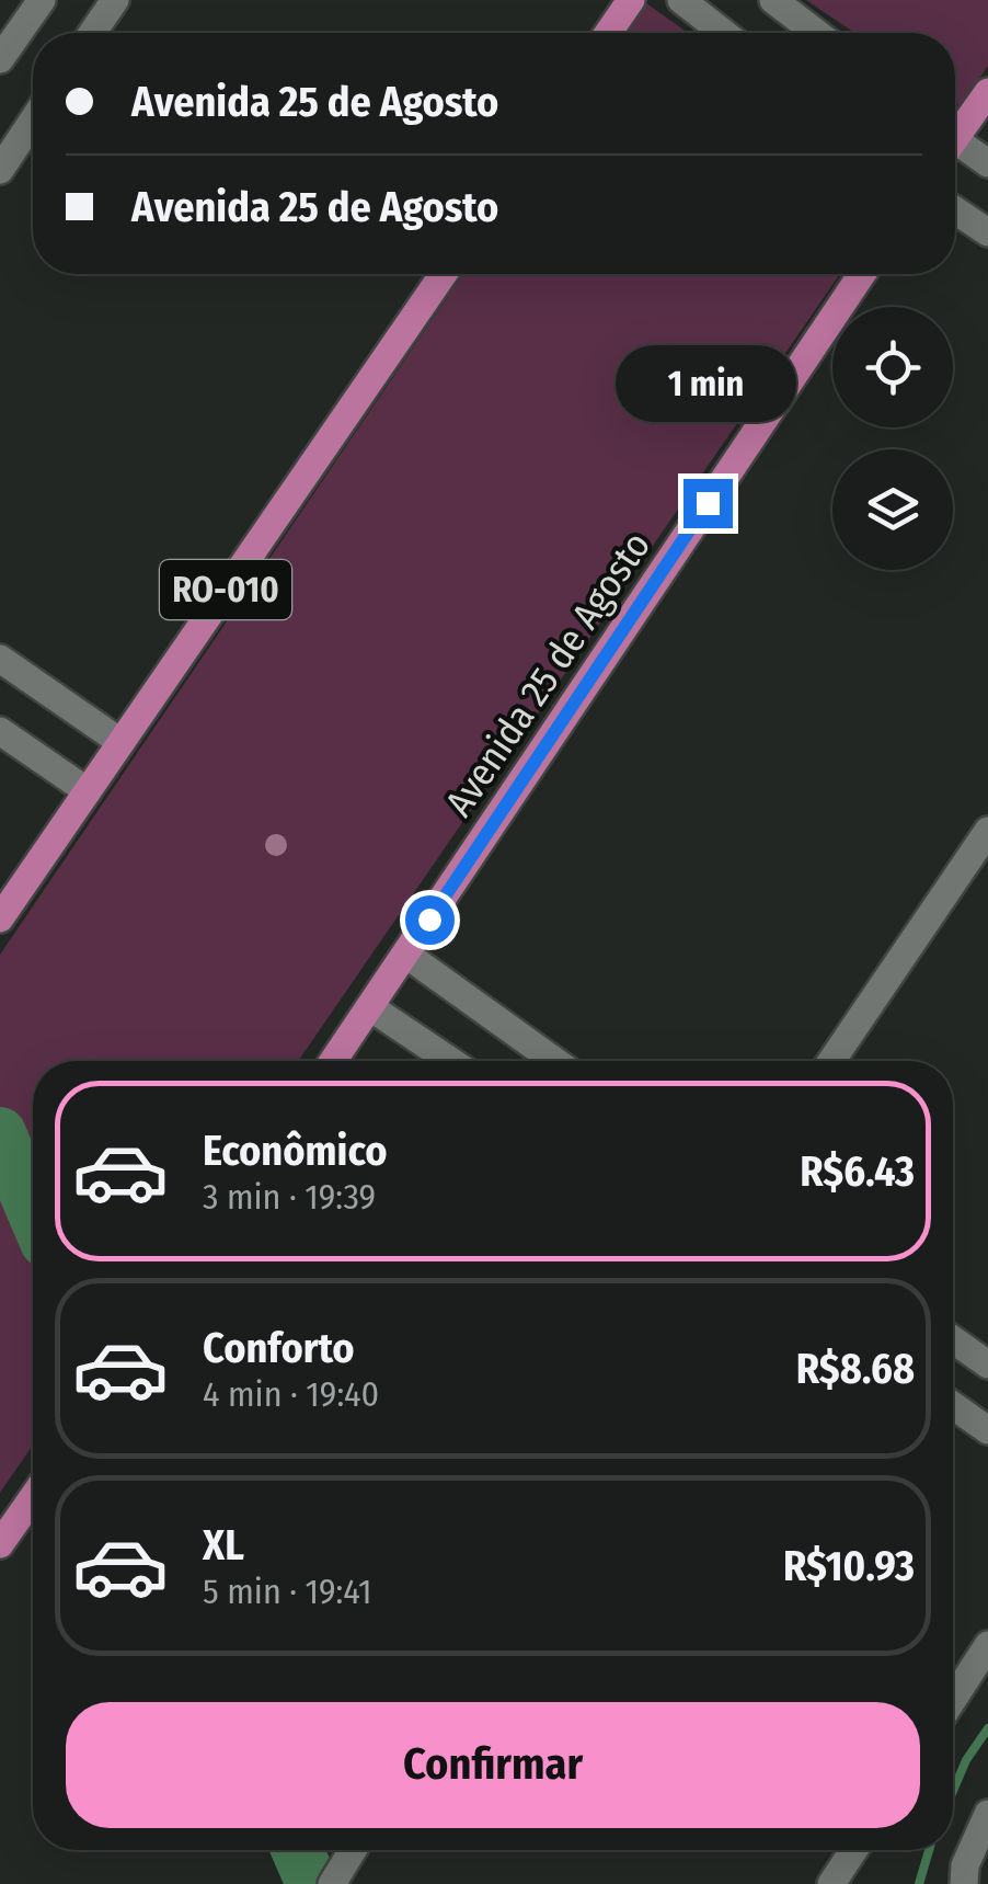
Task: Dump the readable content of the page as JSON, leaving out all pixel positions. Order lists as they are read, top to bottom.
{
  "streets": {
    "main road": ["RO-010", "Avenida 25 de Agosto"]
  },
  "page": {
    "banner": ["Avenida 25 de Agosto", "Avenida 25 de Agosto"],
    "bubble": "1 min",
    "list": [
      {
        "name": "Econômico",
        "note": "3 min · 19:39",
        "value": "R$6.43"
      },
      {
        "name": "Conforto",
        "note": "4 min · 19:40",
        "value": "R$8.68"
      },
      {
        "name": "XL",
        "note": "5 min · 19:41",
        "value": "R$10.93"
      }
    ],
    "buttons": "Confirmar"
  }
}
